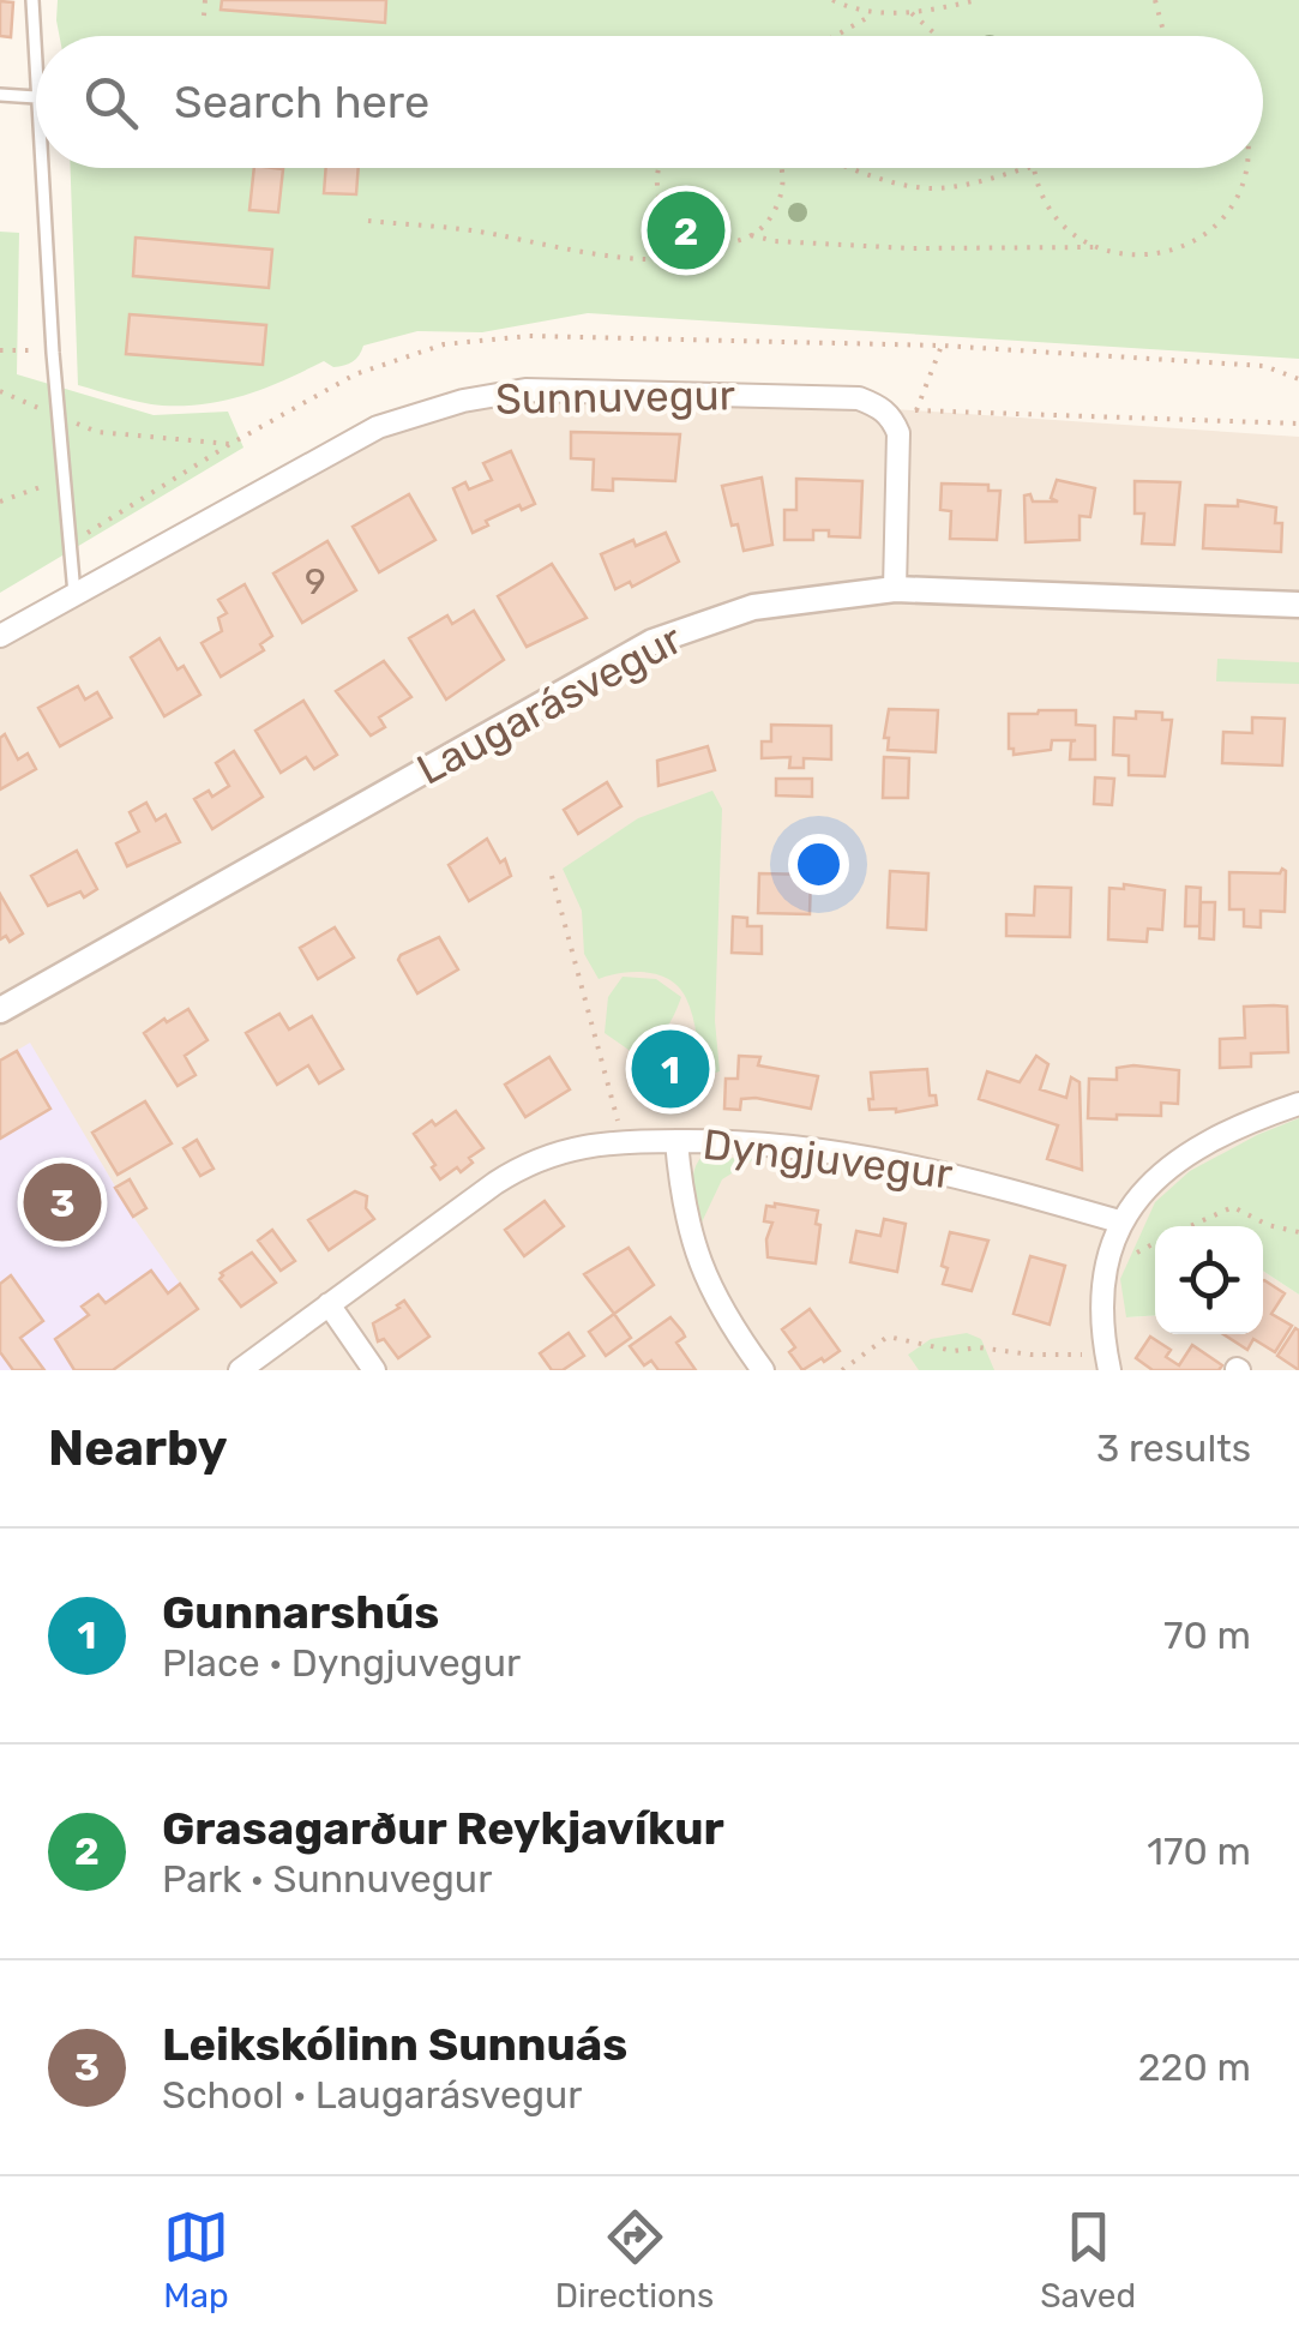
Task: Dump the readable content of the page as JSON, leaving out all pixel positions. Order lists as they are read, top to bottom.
{
  "streets": {
    "street": ["Sunnuvegur", "Laugarásvegur", "Dyngjuvegur"]
  },
  "house_numbers": ["9"],
  "page": {
    "search": "Search here",
    "pins": ["2", "1", "3"],
    "heading": ["Nearby", "3 results"],
    "list": [
      {
        "mark": "1",
        "name": "Gunnarshús",
        "note": "Place · Dyngjuvegur",
        "value": "70 m"
      },
      {
        "mark": "2",
        "name": "Grasagarður Reykjavíkur",
        "note": "Park · Sunnuvegur",
        "value": "170 m"
      },
      {
        "mark": "3",
        "name": "Leikskólinn Sunnuás",
        "note": "School · Laugarásvegur",
        "value": "220 m"
      }
    ],
    "nav": ["Map", "Directions", "Saved"]
  }
}
